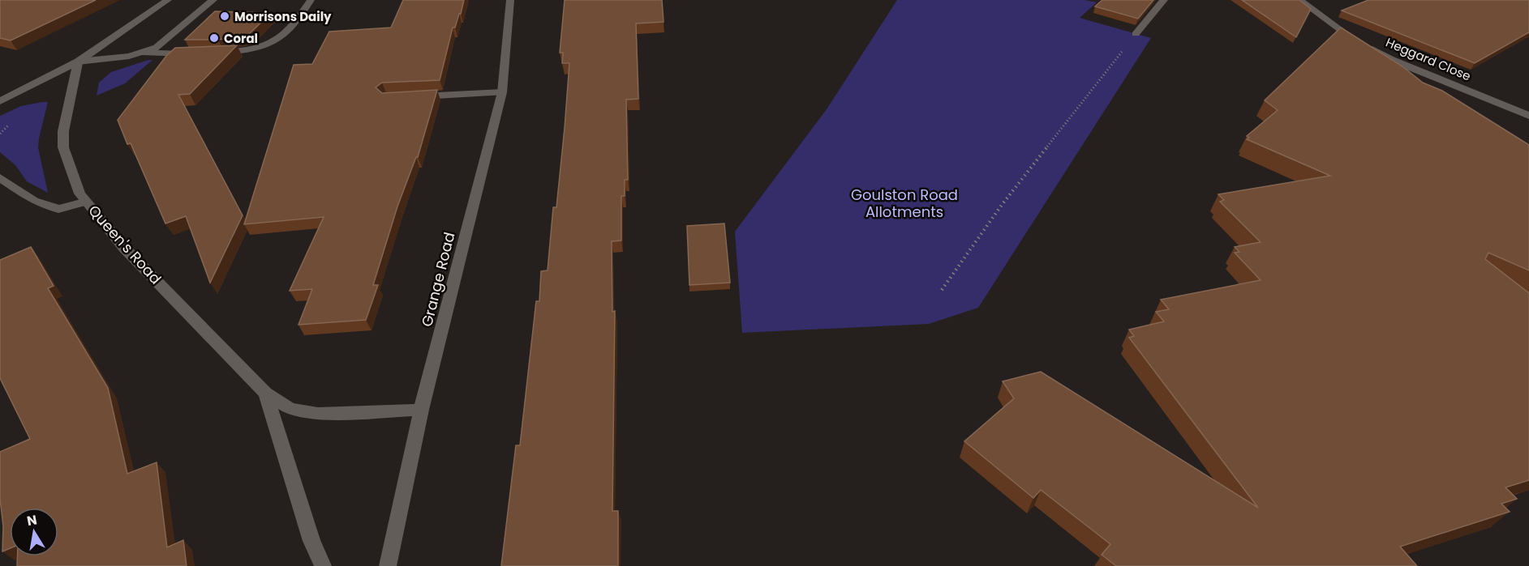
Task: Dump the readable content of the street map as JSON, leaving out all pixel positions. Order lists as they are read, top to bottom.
{
  "streets": {
    "street": ["Heggard Close", "Queen's Road", "Grange Road"]
  },
  "crossings": [
    ["Queen's Road", "Grange Road"]
  ],
  "parks": ["Goulston Road Allotments"],
  "places": ["Morrisons Daily", "Coral"],
  "north": "top"
}
